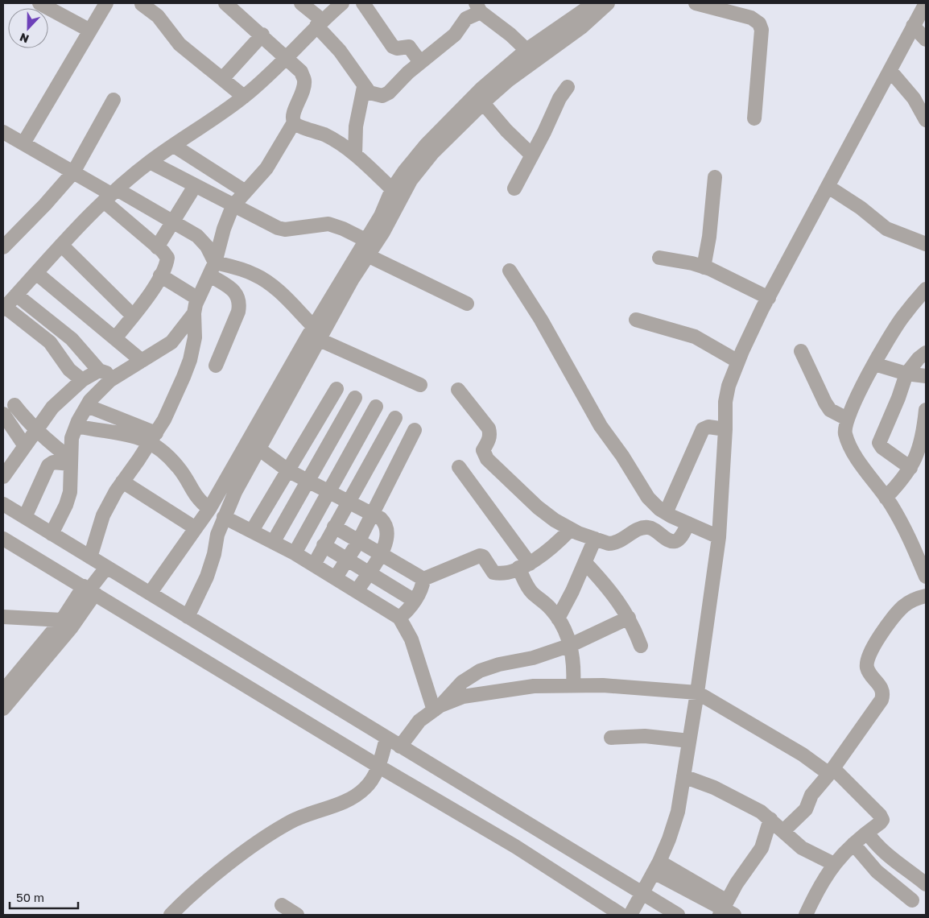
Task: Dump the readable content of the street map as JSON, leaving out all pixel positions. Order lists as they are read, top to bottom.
{
  "scale_bar": "50 m",
  "north": "bottom"
}
